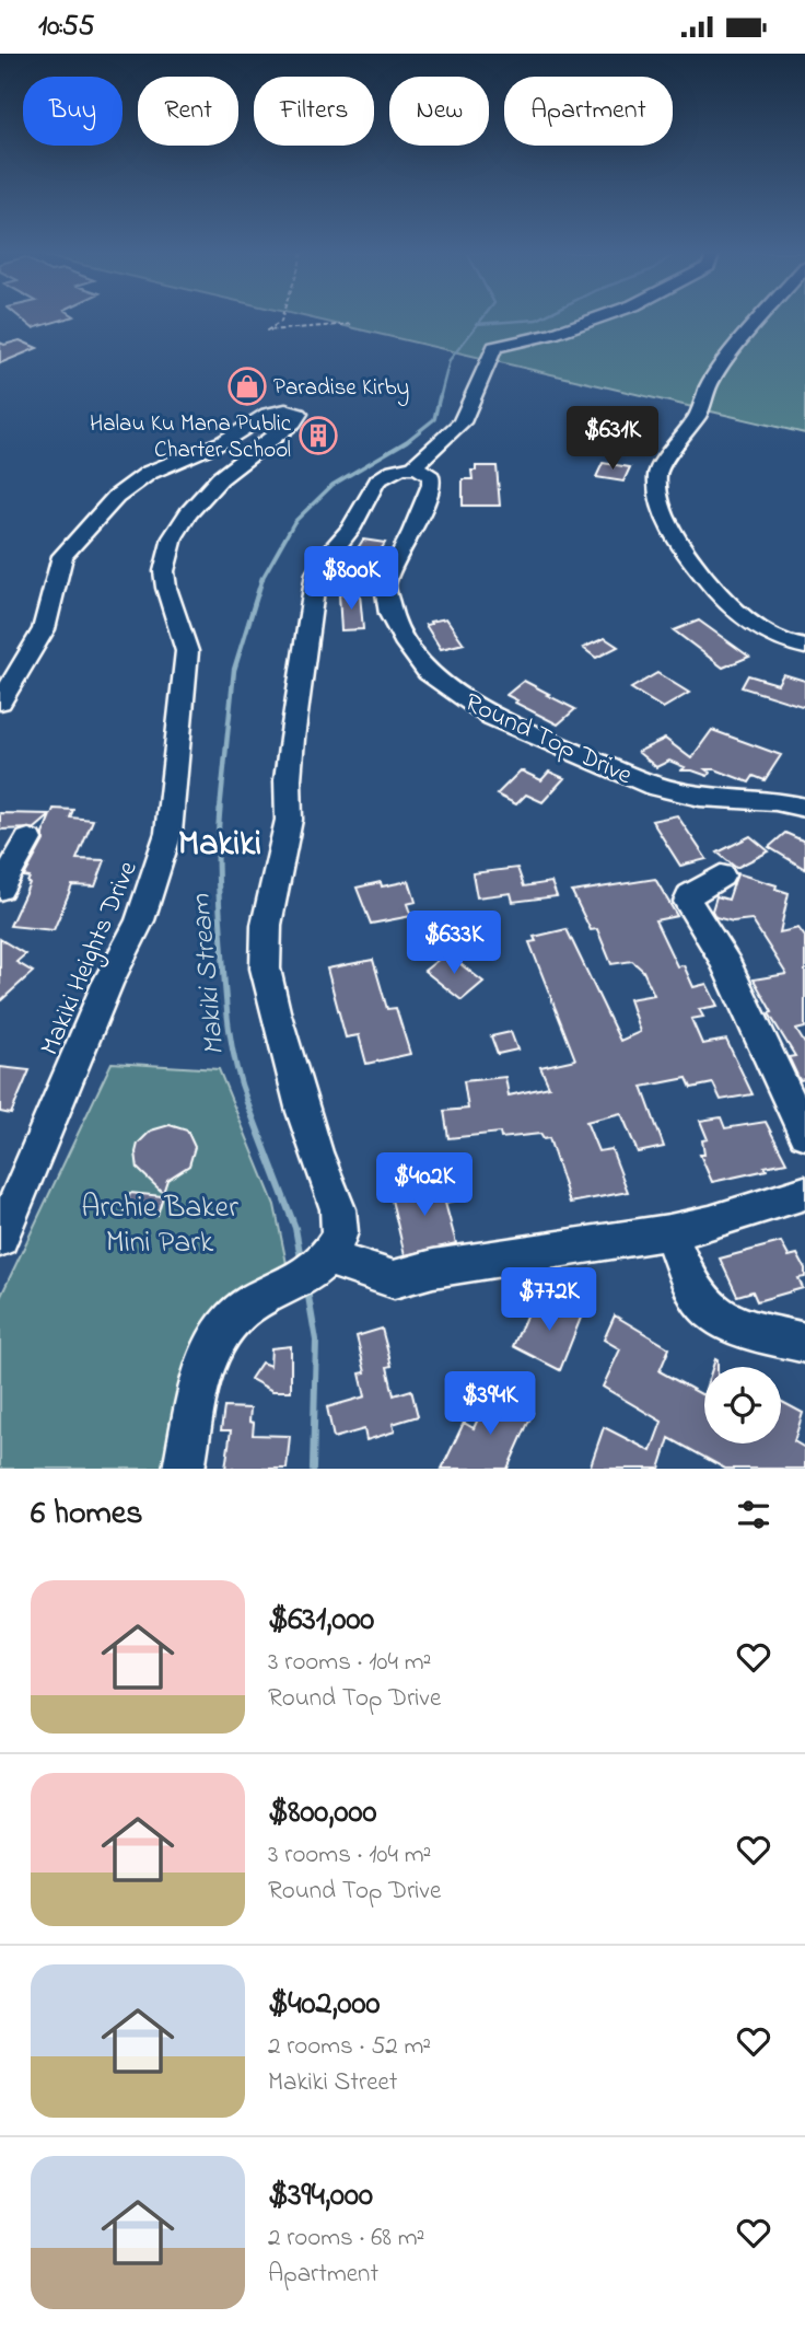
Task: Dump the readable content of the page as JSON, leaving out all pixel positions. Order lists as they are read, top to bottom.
{
  "streets": {
    "street": ["Round Top Drive", "Makiki Heights Drive"]
  },
  "districts": ["Makiki"],
  "water": ["Makiki Stream"],
  "parks": ["Archie Baker Mini Park"],
  "places": {
    "shop": ["Paradise Kirby"],
    "building": ["Halau Ku Mana Public Charter School"]
  },
  "page": {
    "status": "10:55",
    "chip": [
      "Buy",
      "Rent",
      "Filters",
      "New",
      "Apartment"
    ],
    "price": [
      "$631K",
      "$800K",
      "$633K",
      "$402K",
      "$772K",
      "$394K"
    ],
    "heading": "6 homes",
    "list": [
      {
        "name": "$631,000",
        "note": "3 rooms · 104 m² · Round Top Drive"
      },
      {
        "name": "$800,000",
        "note": "3 rooms · 104 m² · Round Top Drive"
      },
      {
        "name": "$402,000",
        "note": "2 rooms · 52 m² · Makiki Street"
      },
      {
        "name": "$394,000",
        "note": "2 rooms · 68 m² · Apartment"
      }
    ]
  }
}
